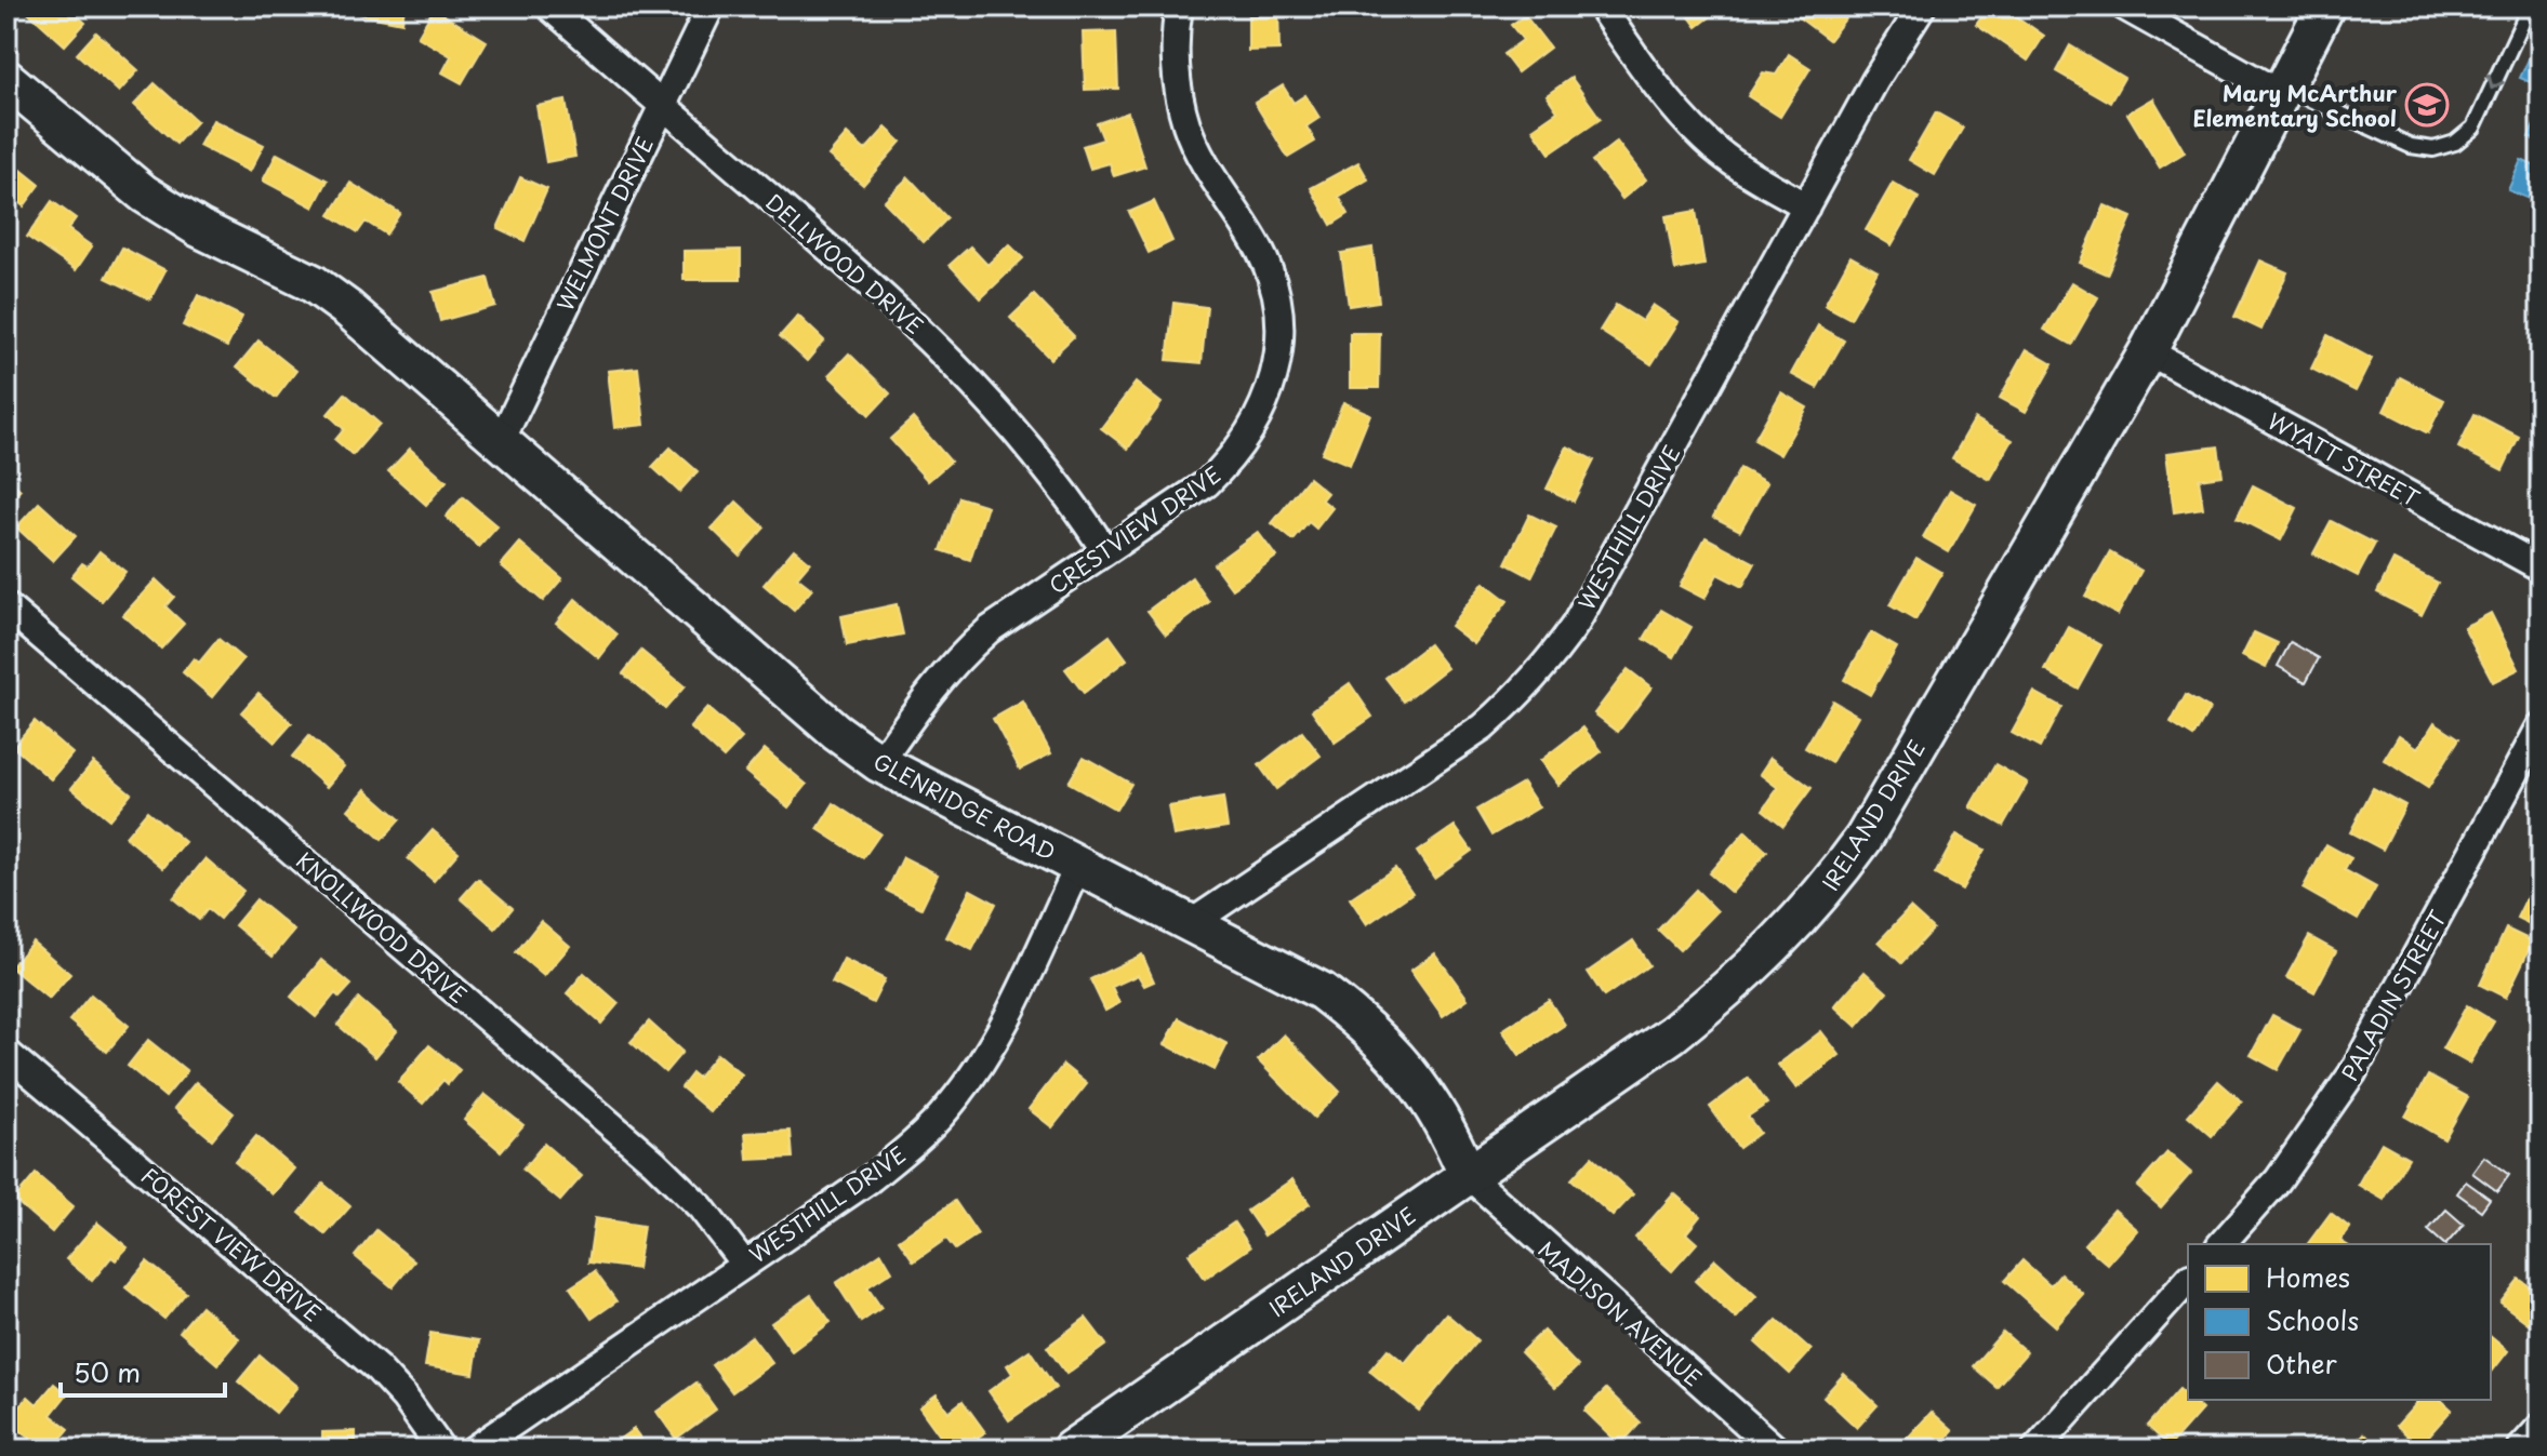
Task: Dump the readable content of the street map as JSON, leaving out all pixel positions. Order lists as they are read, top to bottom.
{
  "streets": {
    "main road": ["GLENRIDGE ROAD", "IRELAND DRIVE"],
    "street": [
      "WELMONT DRIVE",
      "DELLWOOD DRIVE",
      "WYATT STREET",
      "WESTHILL DRIVE",
      "CRESTVIEW DRIVE",
      "KNOLLWOOD DRIVE",
      "PALADIN STREET",
      "FOREST VIEW DRIVE",
      "MADISON AVENUE"
    ]
  },
  "crossings": [
    ["WELMONT DRIVE", "DELLWOOD DRIVE"],
    ["WELMONT DRIVE", "GLENRIDGE ROAD"],
    ["DELLWOOD DRIVE", "CRESTVIEW DRIVE"],
    ["WYATT STREET", "IRELAND DRIVE"],
    ["WESTHILL DRIVE", "GLENRIDGE ROAD"],
    ["WESTHILL DRIVE", "KNOLLWOOD DRIVE"],
    ["CRESTVIEW DRIVE", "GLENRIDGE ROAD"],
    ["GLENRIDGE ROAD", "IRELAND DRIVE"],
    ["GLENRIDGE ROAD", "MADISON AVENUE"],
    ["IRELAND DRIVE", "MADISON AVENUE"]
  ],
  "places": {
    "school or university": ["Mary McArthur Elementary School"]
  },
  "legend": ["Homes", "Schools", "Other"],
  "scale_bar": "50 m"
}
